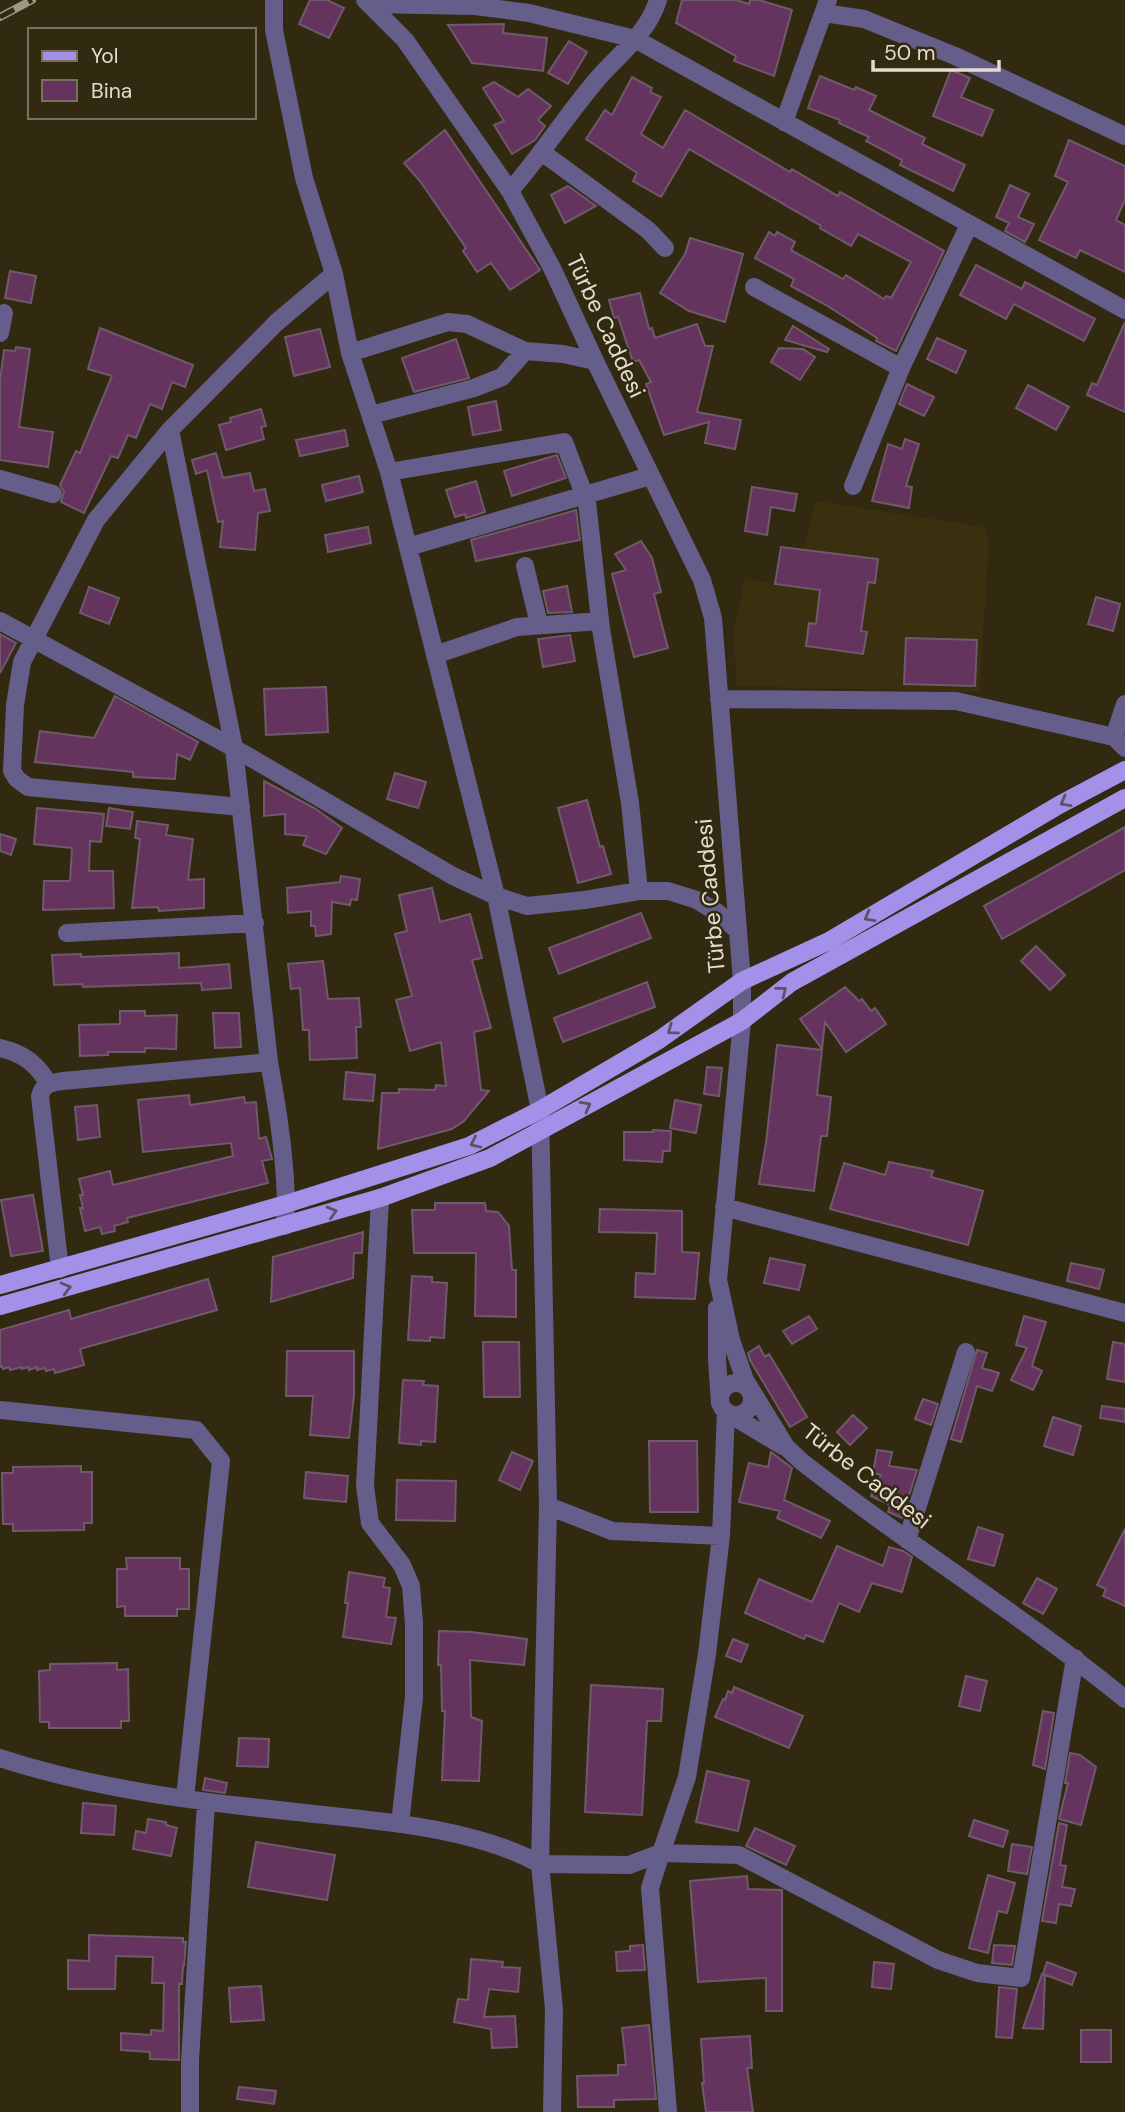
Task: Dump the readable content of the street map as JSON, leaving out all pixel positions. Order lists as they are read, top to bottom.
{
  "streets": {
    "street": ["Türbe Caddesi"]
  },
  "legend": ["Yol", "Bina"],
  "scale_bar": "50 m"
}
